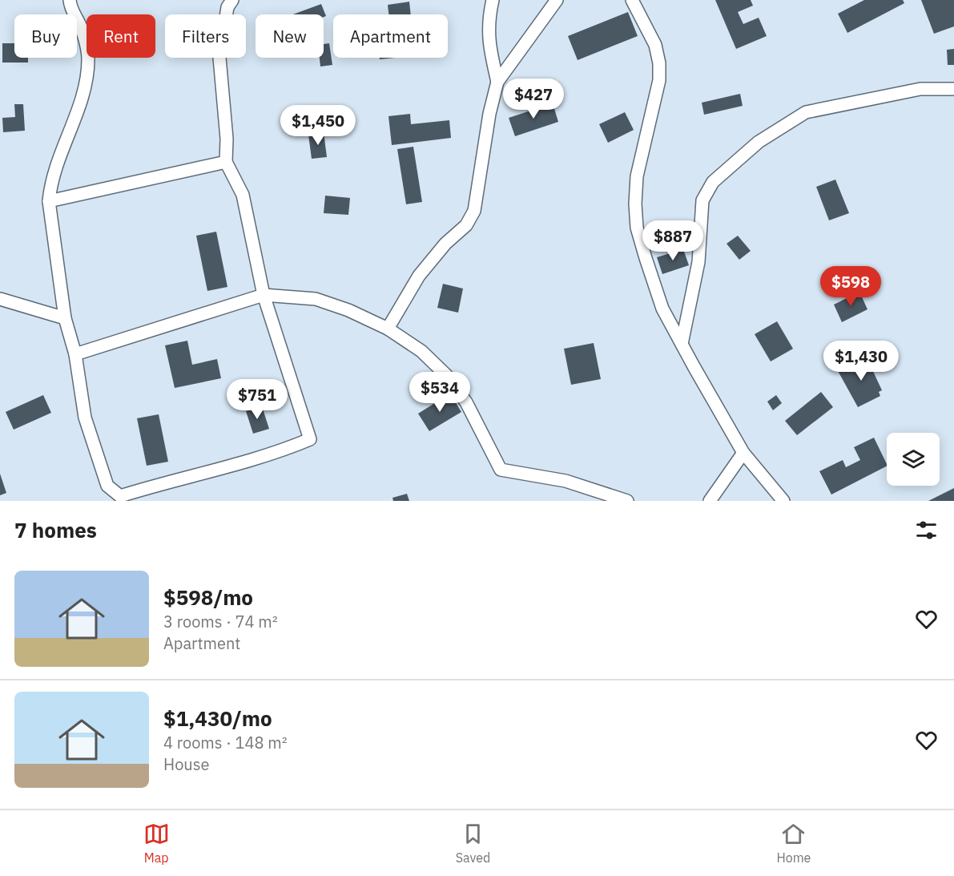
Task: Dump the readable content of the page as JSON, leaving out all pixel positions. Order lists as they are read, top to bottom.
{
  "page": {
    "chip": [
      "Buy",
      "Rent",
      "Filters",
      "New",
      "Apartment"
    ],
    "price": [
      "$427",
      "$1,450",
      "$887",
      "$598",
      "$1,430",
      "$534",
      "$751"
    ],
    "heading": "7 homes",
    "list": [
      {
        "name": "$598/mo",
        "note": "3 rooms · 74 m² · Apartment"
      },
      {
        "name": "$1,430/mo",
        "note": "4 rooms · 148 m² · House"
      }
    ],
    "tabs": ["Map", "Saved", "Home"]
  }
}
